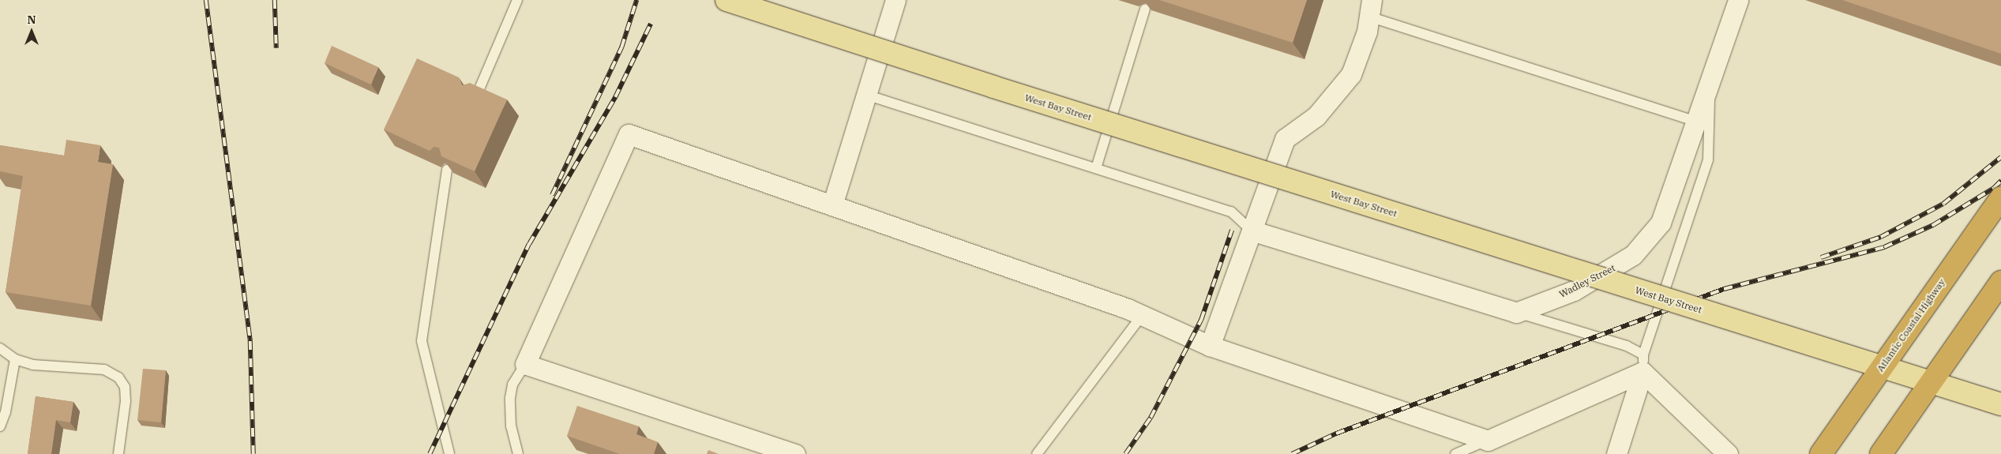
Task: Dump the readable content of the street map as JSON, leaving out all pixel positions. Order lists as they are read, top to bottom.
{
  "streets": {
    "highway": ["Atlantic Coastal Highway"],
    "main road": ["West Bay Street"],
    "street": ["Wadley Street"]
  },
  "north": "top"
}
